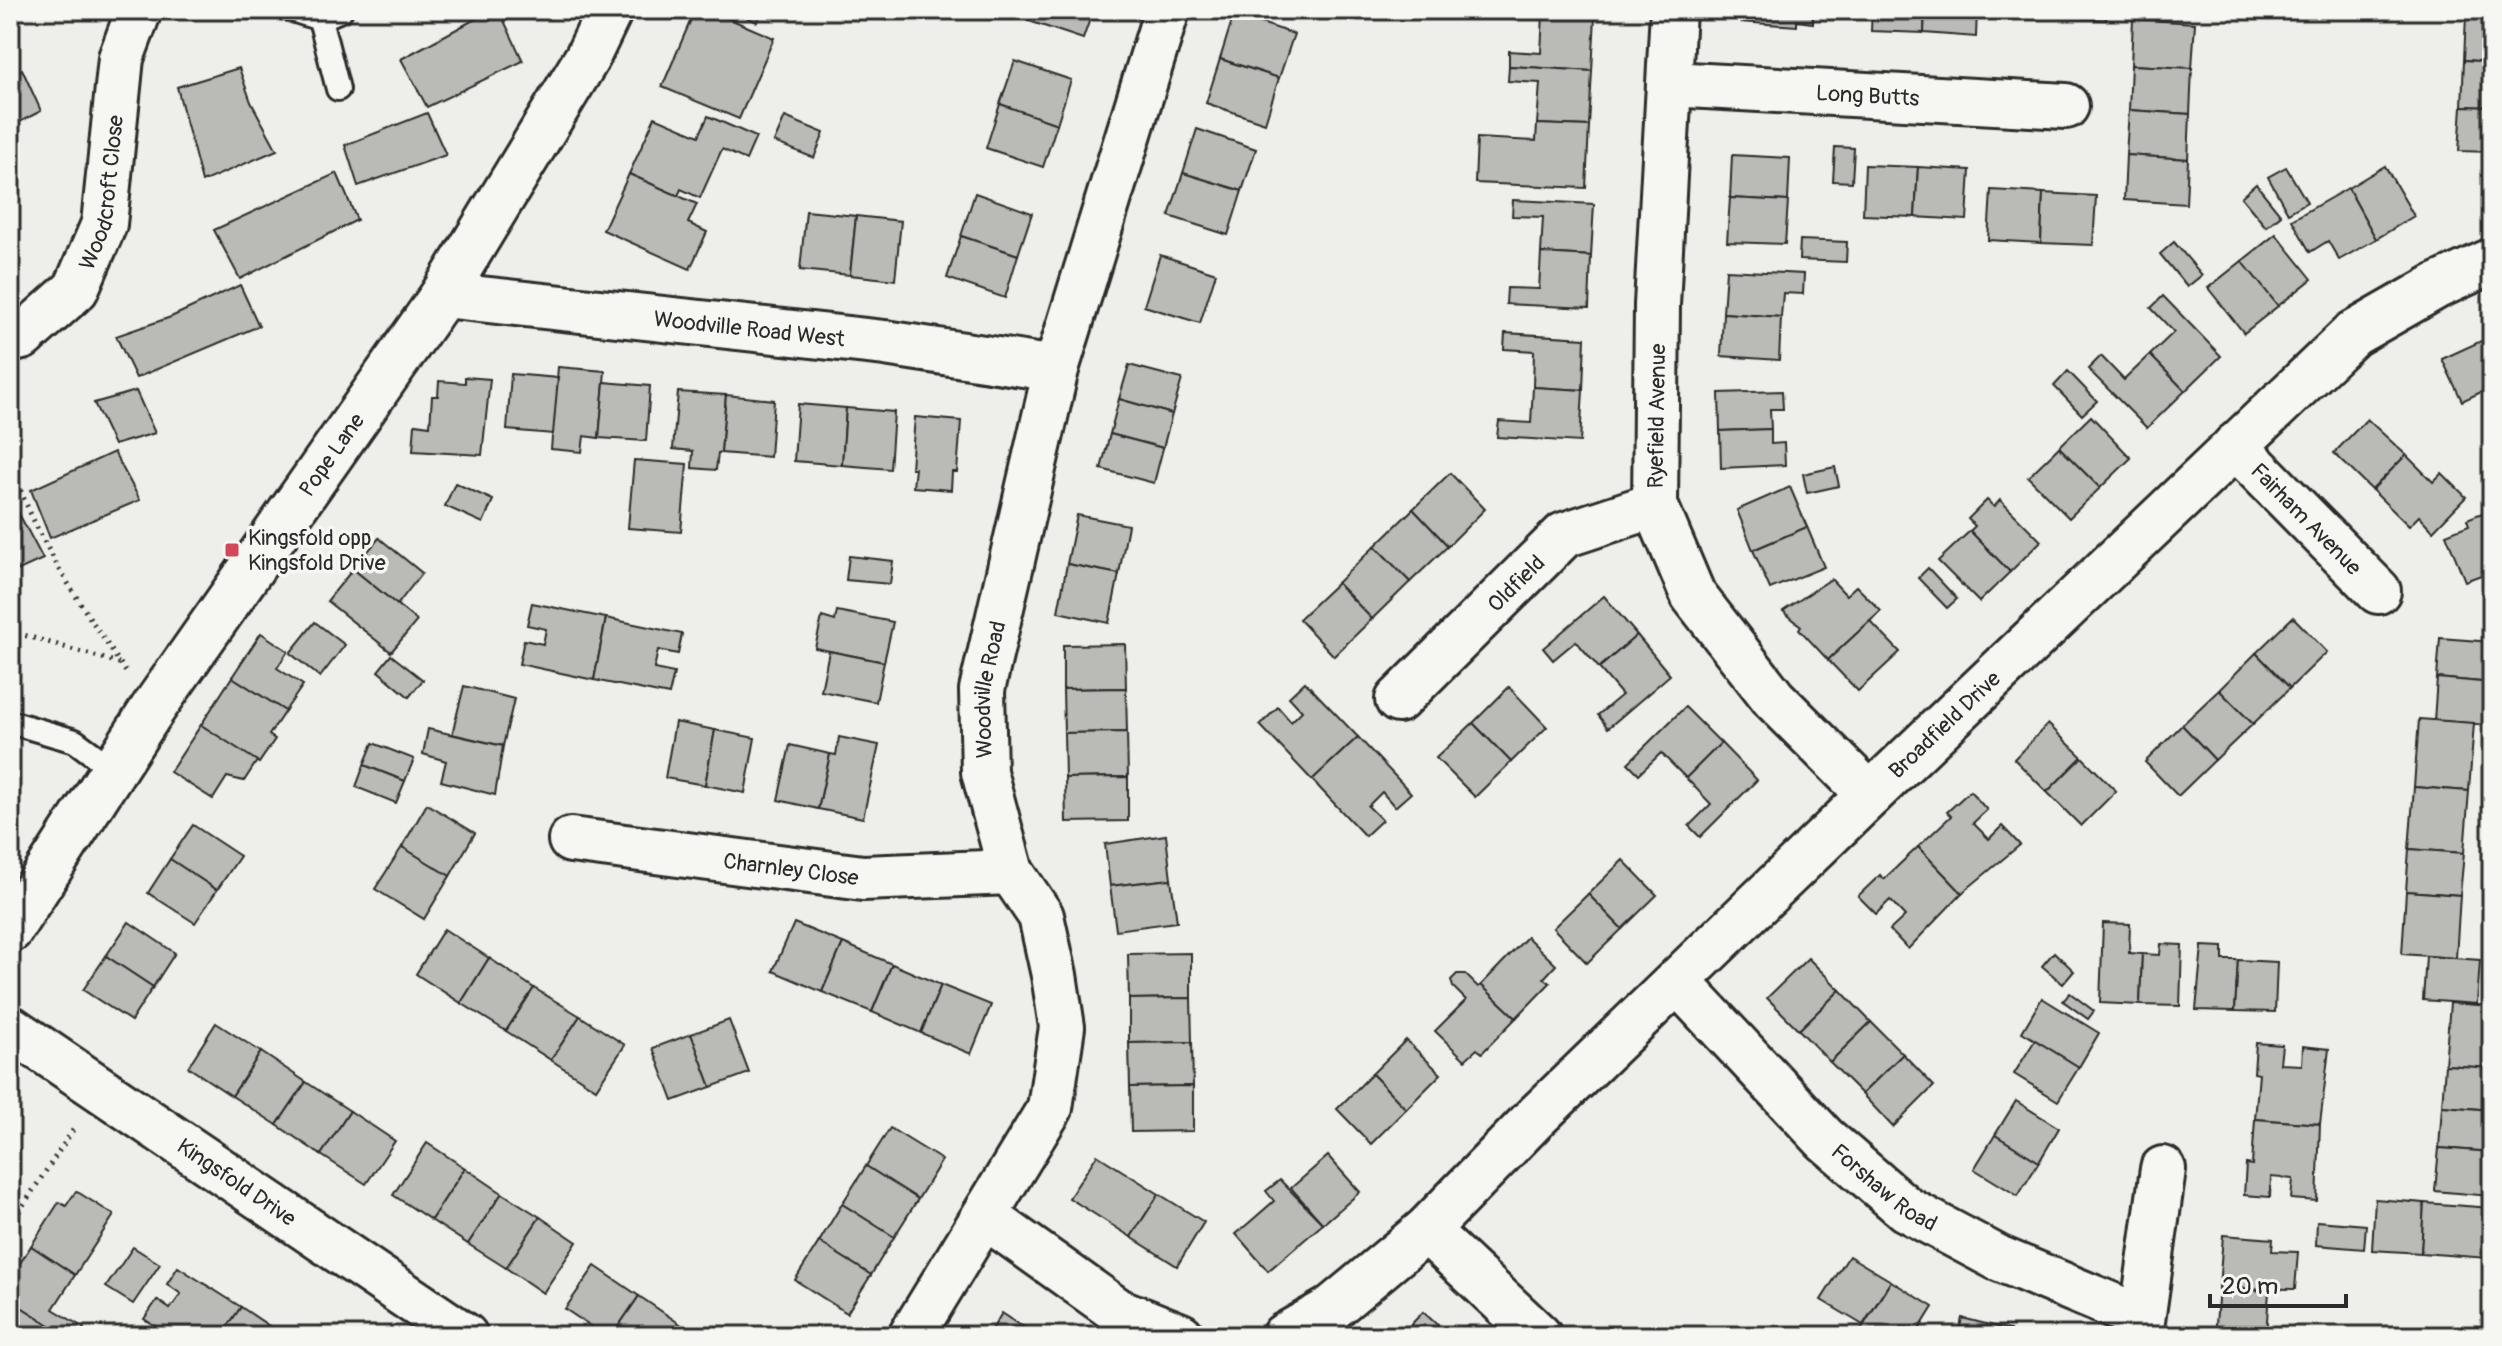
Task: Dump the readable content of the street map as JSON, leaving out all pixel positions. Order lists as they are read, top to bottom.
{
  "streets": {
    "street": [
      "Long Butts",
      "Woodcroft Close",
      "Woodville Road West",
      "Ryefield Avenue",
      "Pope Lane",
      "Fairham Avenue",
      "Oldfield",
      "Woodville Road",
      "Broadfield Drive",
      "Charnley Close",
      "Kingsfold Drive",
      "Forshaw Road"
    ]
  },
  "crossings": [
    ["Long Butts", "Ryefield Avenue"],
    ["Woodville Road West", "Pope Lane"],
    ["Woodville Road West", "Woodville Road"],
    ["Ryefield Avenue", "Oldfield"],
    ["Ryefield Avenue", "Broadfield Drive"],
    ["Fairham Avenue", "Broadfield Drive"],
    ["Woodville Road", "Charnley Close"],
    ["Broadfield Drive", "Forshaw Road"]
  ],
  "places": {
    "transit": ["Kingsfold opp Kingsfold Drive"]
  },
  "scale_bar": "20 m"
}
